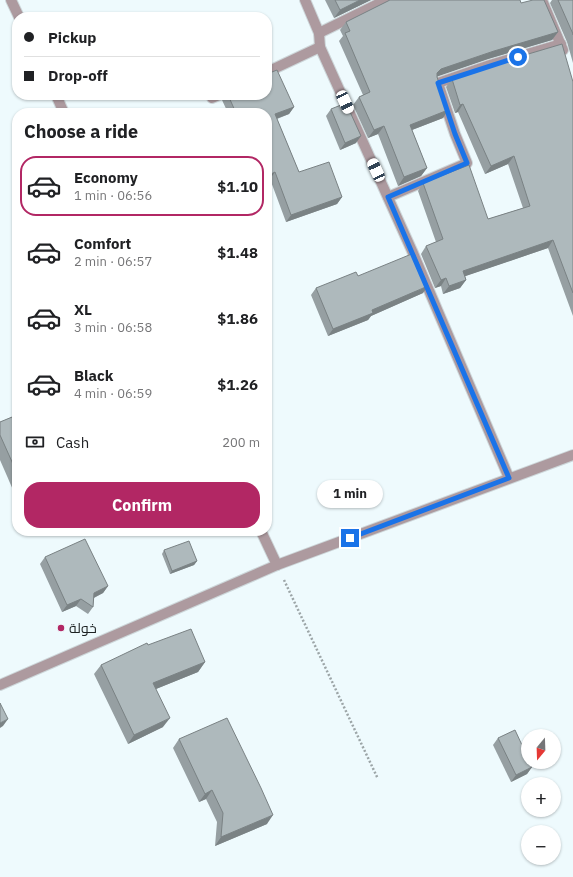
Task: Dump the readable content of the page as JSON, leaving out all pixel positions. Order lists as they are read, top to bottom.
{
  "places": ["خولة"],
  "north": "bottom",
  "page": {
    "banner": ["Pickup", "Drop-off"],
    "heading": "Choose a ride",
    "list": [
      {
        "name": "Economy",
        "note": "1 min · 06:56",
        "value": "$1.10"
      },
      {
        "name": "Comfort",
        "note": "2 min · 06:57",
        "value": "$1.48"
      },
      {
        "name": "XL",
        "note": "3 min · 06:58",
        "value": "$1.86"
      },
      {
        "name": "Black",
        "note": "4 min · 06:59",
        "value": "$1.26"
      }
    ],
    "pay": ["Cash", "200 m"],
    "buttons": "Confirm",
    "bubble": "1 min",
    "map_buttons": ["+", "−"]
  }
}
